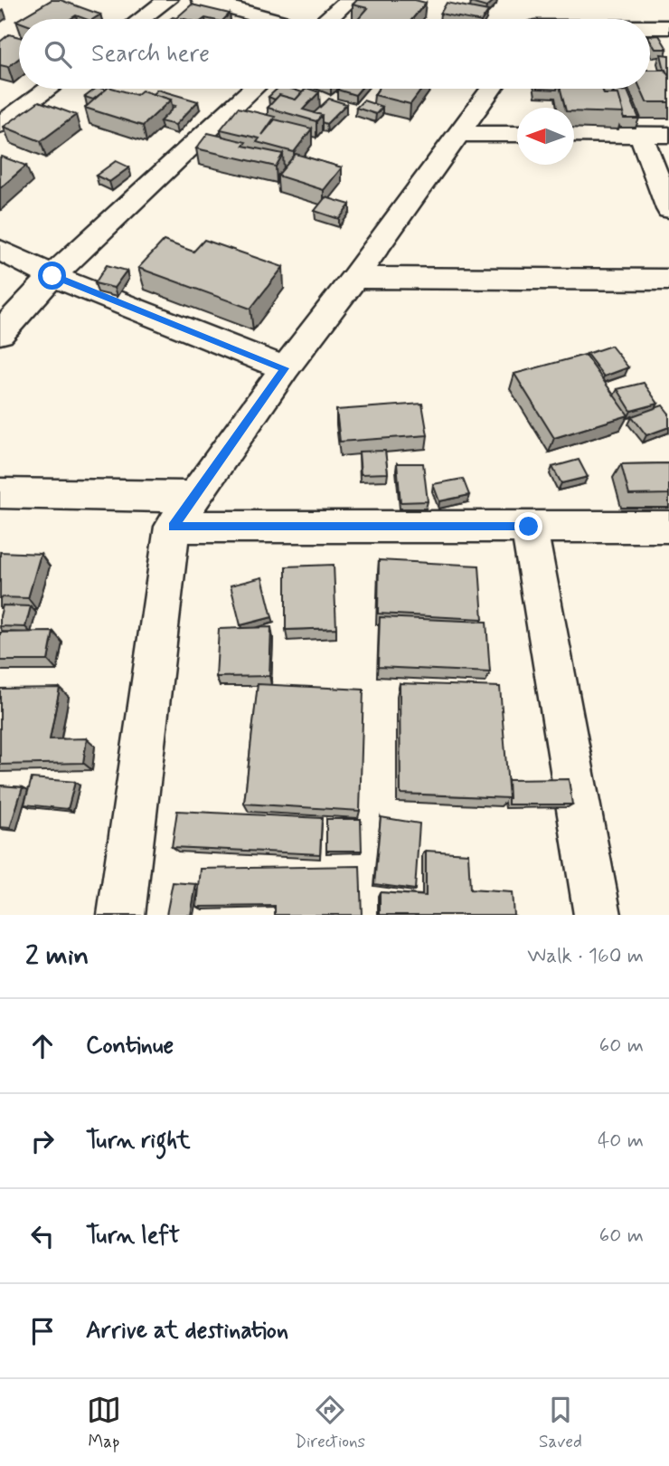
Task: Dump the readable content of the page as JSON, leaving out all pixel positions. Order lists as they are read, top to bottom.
{
  "north": "left",
  "page": {
    "search": "Search here",
    "heading": ["2 min", "Walk · 160 m"],
    "list": [
      ["Continue", "60 m"],
      ["Turn right", "40 m"],
      ["Turn left", "60 m"],
      "Arrive at destination"
    ],
    "nav": ["Map", "Directions", "Saved"]
  }
}
